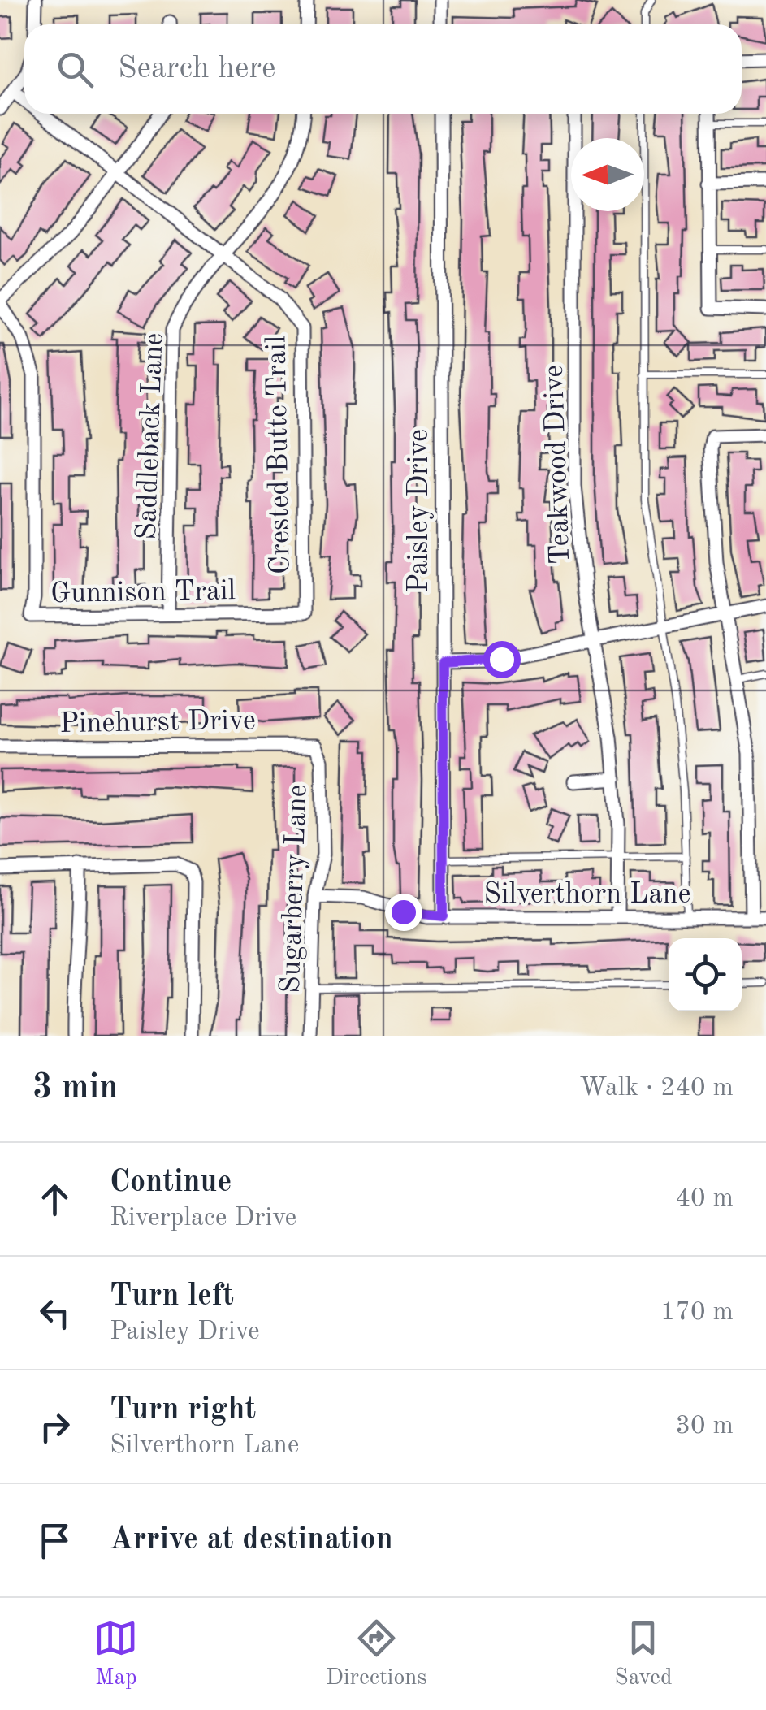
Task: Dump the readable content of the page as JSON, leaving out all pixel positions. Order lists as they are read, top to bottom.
{
  "streets": {
    "street": [
      "Saddleback Lane",
      "Crested Butte Trail",
      "Teakwood Drive",
      "Paisley Drive",
      "Gunnison Trail",
      "Pinehurst Drive",
      "Sugarberry Lane",
      "Silverthorn Lane"
    ]
  },
  "crossings": [
    ["Saddleback Lane", "Crested Butte Trail"],
    ["Saddleback Lane", "Gunnison Trail"],
    ["Crested Butte Trail", "Gunnison Trail"],
    ["Teakwood Drive", "Silverthorn Lane"],
    ["Paisley Drive", "Silverthorn Lane"],
    ["Pinehurst Drive", "Sugarberry Lane"],
    ["Sugarberry Lane", "Silverthorn Lane"]
  ],
  "north": "left",
  "page": {
    "search": "Search here",
    "heading": ["3 min", "Walk · 240 m"],
    "list": [
      ["Continue", "Riverplace Drive", "40 m"],
      ["Turn left", "Paisley Drive", "170 m"],
      ["Turn right", "Silverthorn Lane", "30 m"],
      "Arrive at destination"
    ],
    "nav": ["Map", "Directions", "Saved"]
  }
}
